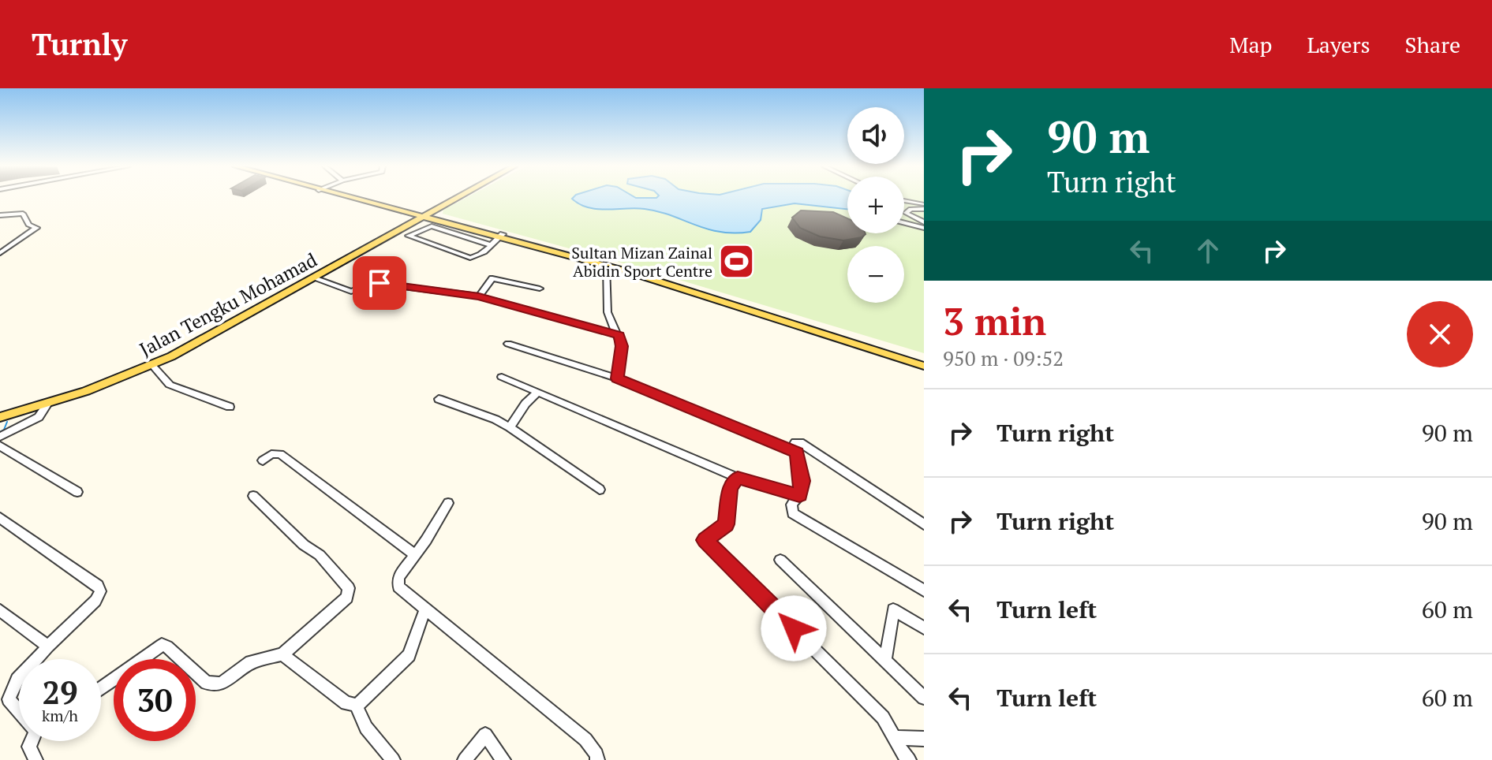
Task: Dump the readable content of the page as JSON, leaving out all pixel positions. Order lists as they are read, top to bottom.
{
  "streets": {
    "main road": ["Jalan Tengku Mohamad"]
  },
  "places": {
    "sports": ["Sultan Mizan Zainal Abidin Sport Centre"]
  },
  "page": {
    "header": "Turnly",
    "nav": ["Map", "Layers", "Share"],
    "turn": ["90 m", "Turn right"],
    "map_buttons": ["+", "−"],
    "heading": ["3 min", "950 m · 09:52"],
    "list": [
      {
        "name": "Turn right",
        "value": "90 m"
      },
      {
        "name": "Turn right",
        "value": "90 m"
      },
      {
        "name": "Turn left",
        "value": "60 m"
      },
      {
        "name": "Turn left",
        "value": "60 m"
      }
    ],
    "speed": "29 km/h",
    "limit": "30"
  }
}
